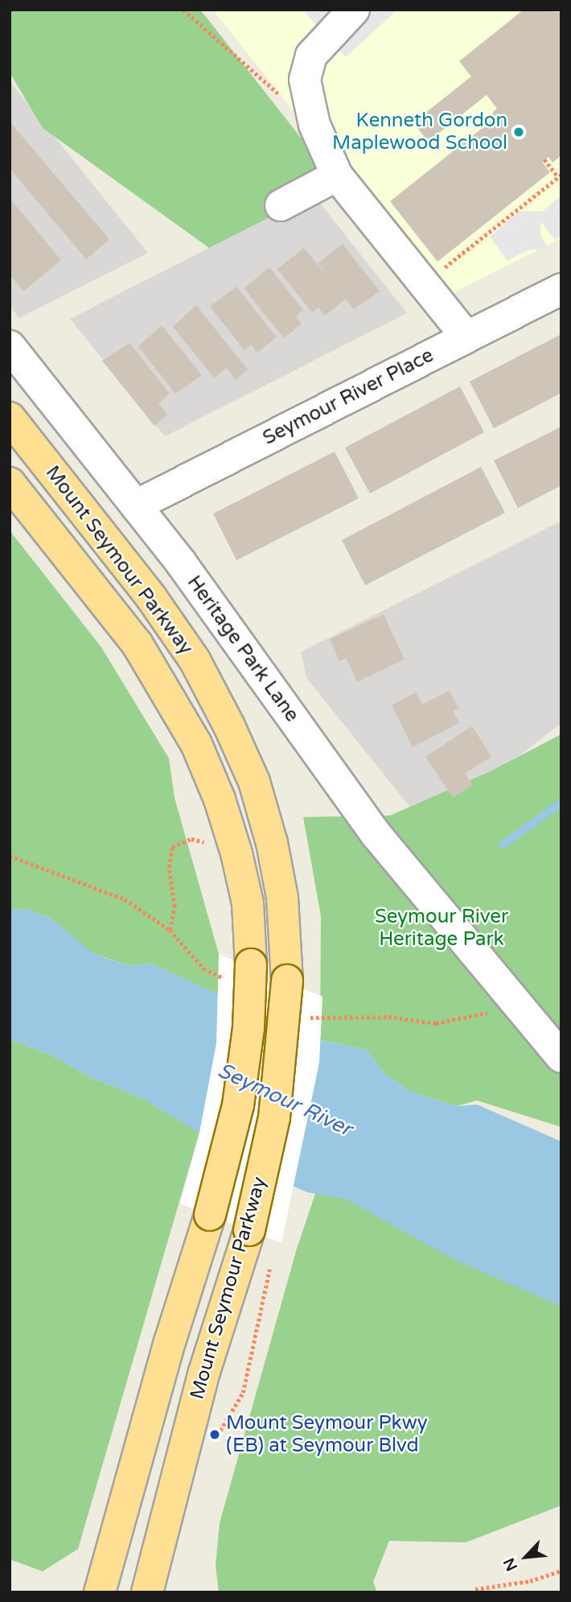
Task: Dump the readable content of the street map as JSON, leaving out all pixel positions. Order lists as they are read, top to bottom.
{
  "streets": {
    "main road": ["Mount Seymour Parkway"],
    "street": ["Seymour River Place", "Heritage Park Lane"]
  },
  "crossings": [
    ["Seymour River Place", "Heritage Park Lane"]
  ],
  "water": ["Seymour River"],
  "parks": ["Seymour River Heritage Park"],
  "places": ["Kenneth Gordon Maplewood School", "Mount Seymour Pkwy (EB) at Seymour Blvd"],
  "north": "bottom left"
}
